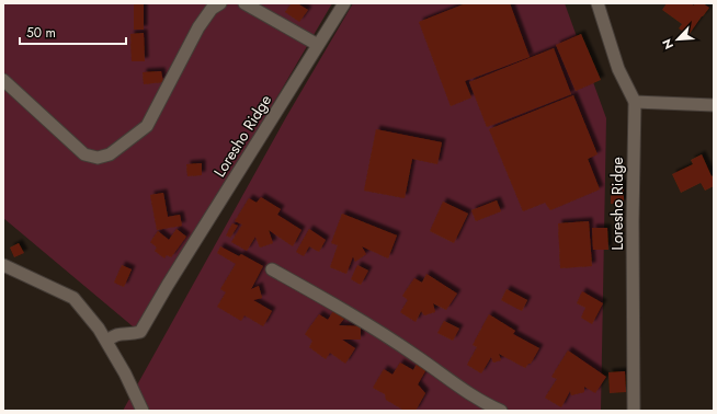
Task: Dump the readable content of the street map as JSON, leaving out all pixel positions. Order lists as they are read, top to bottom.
{
  "streets": {
    "street": ["Loresho Ridge"]
  },
  "scale_bar": "50 m",
  "north": "bottom left"
}
